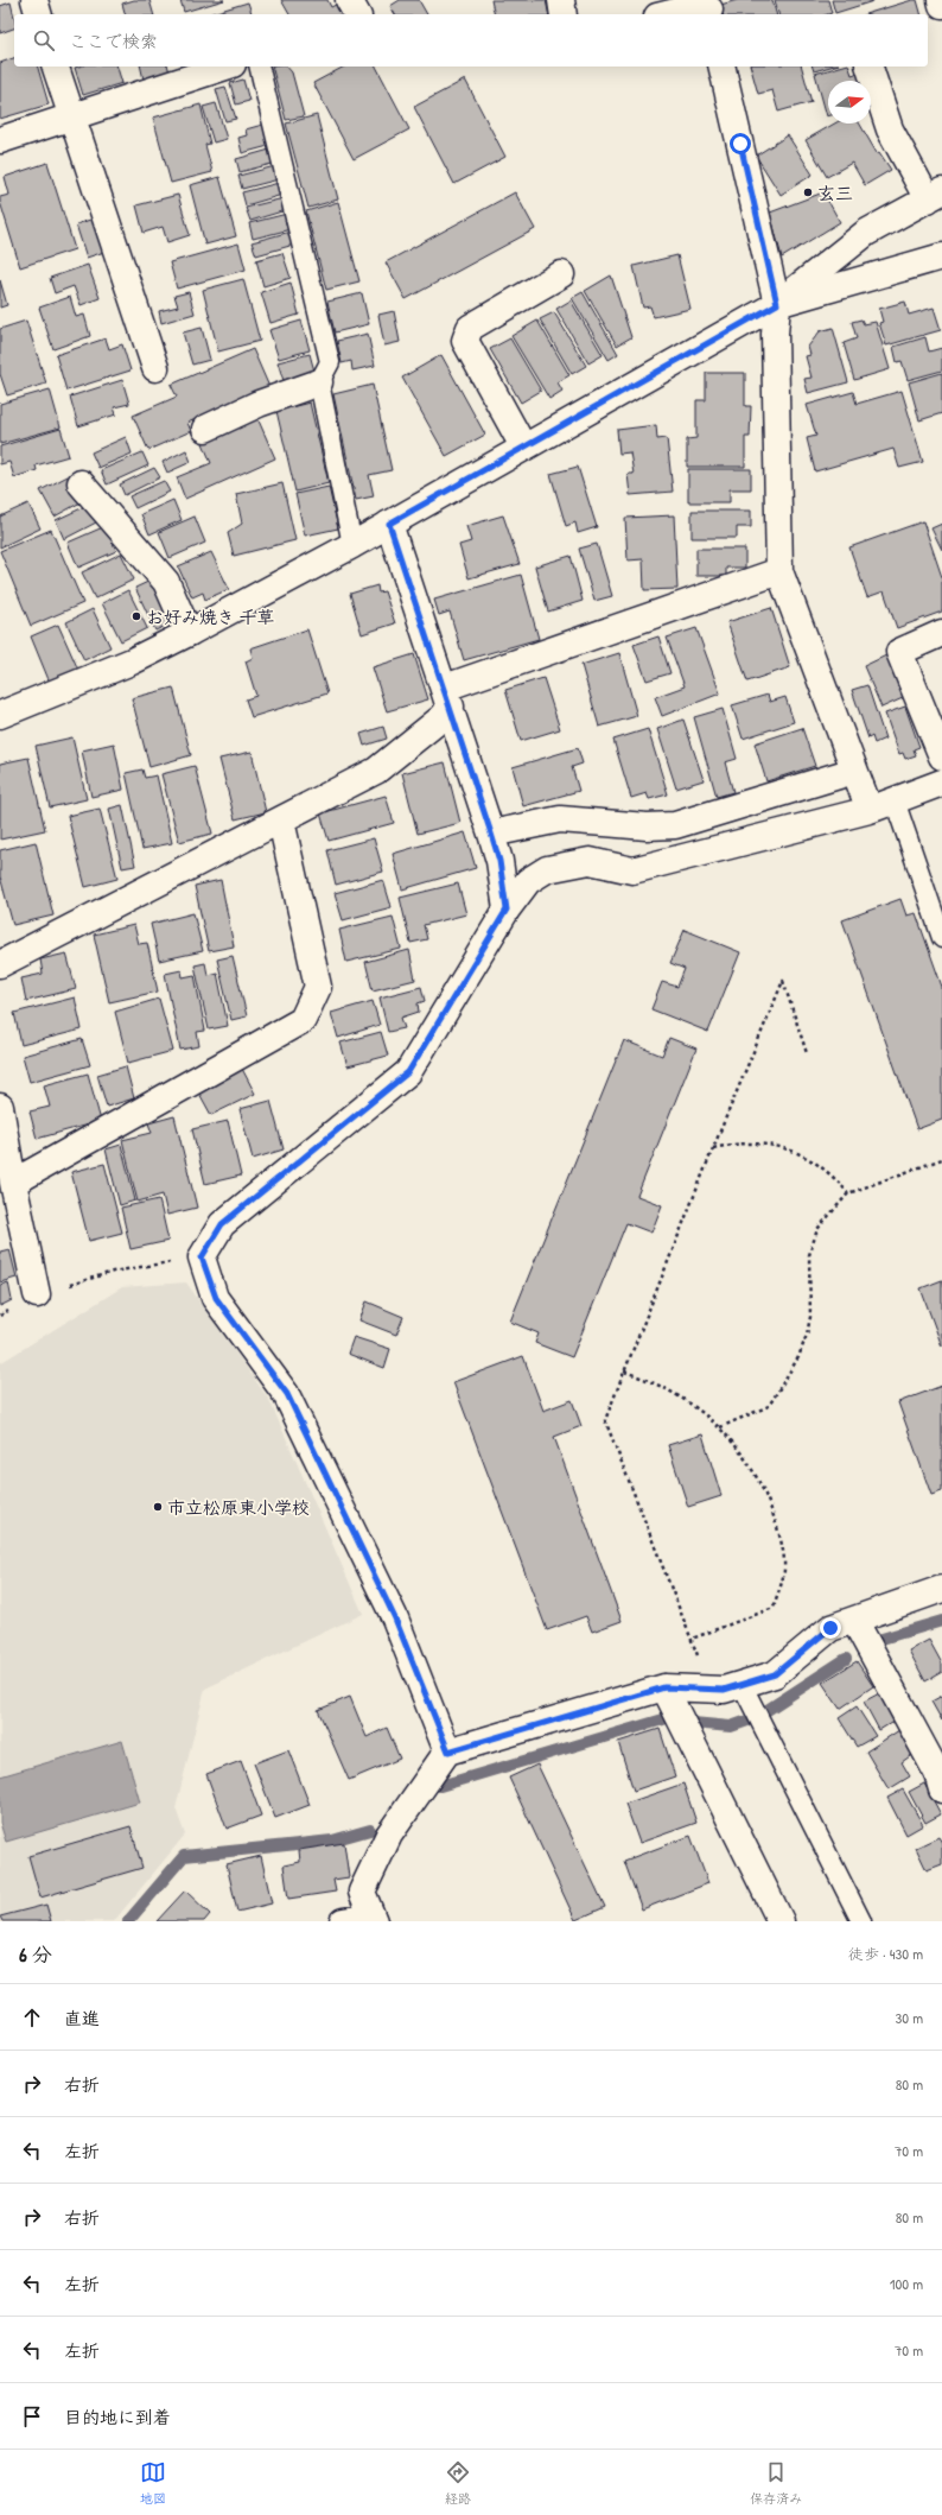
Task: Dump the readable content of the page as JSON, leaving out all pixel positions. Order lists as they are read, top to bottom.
{
  "places": ["玄三", "お好み焼き 千草", "市立松原東小学校"],
  "north": "right",
  "page": {
    "search": "ここで検索",
    "heading": ["6 分", "徒歩 · 430 m"],
    "list": [
      ["直進", "30 m"],
      ["右折", "80 m"],
      ["左折", "70 m"],
      ["右折", "80 m"],
      ["左折", "100 m"],
      ["左折", "70 m"],
      "目的地に到着"
    ],
    "nav": ["地図", "経路", "保存済み"]
  }
}
